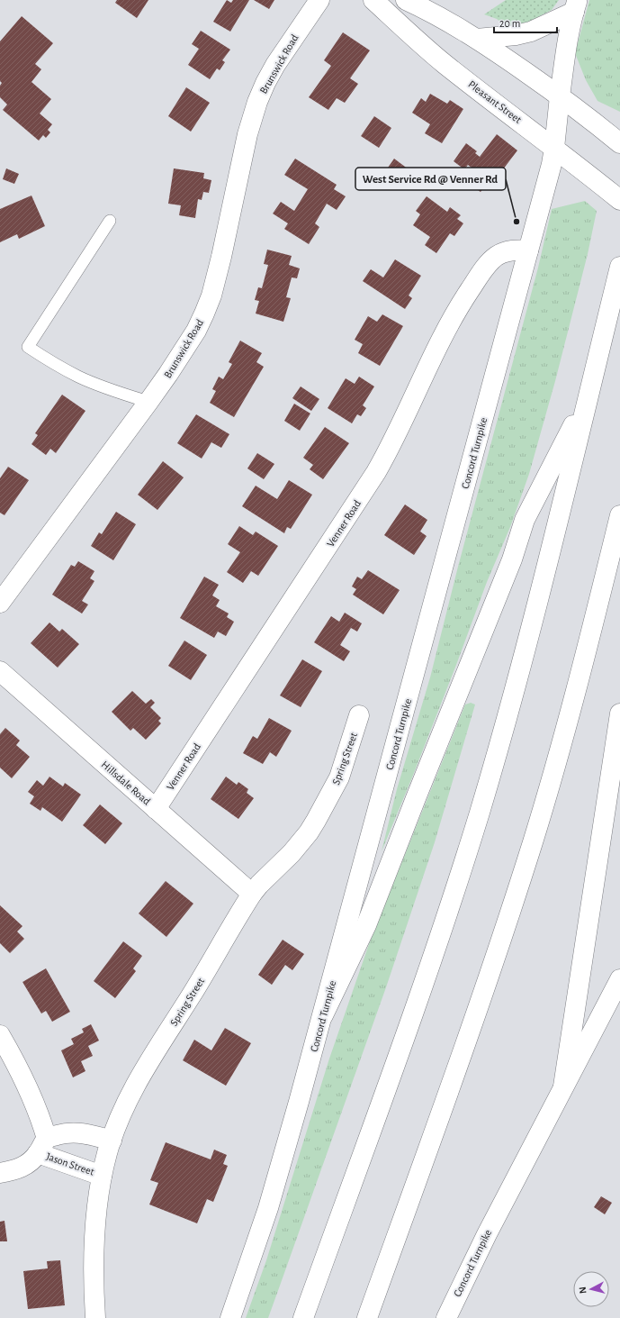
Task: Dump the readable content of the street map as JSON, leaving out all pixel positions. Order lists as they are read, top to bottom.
{
  "streets": {
    "main road": [
      "Brunswick Road",
      "Pleasant Street",
      "Concord Turnpike",
      "Venner Road",
      "Spring Street",
      "Hillsdale Road",
      "Jason Street"
    ]
  },
  "crossings": [
    ["Pleasant Street", "Concord Turnpike"],
    ["Concord Turnpike", "Venner Road"],
    ["Venner Road", "Hillsdale Road"],
    ["Spring Street", "Hillsdale Road"],
    ["Spring Street", "Jason Street"]
  ],
  "places": ["West Service Rd @ Venner Rd"],
  "scale_bar": "20 m",
  "north": "left"
}
